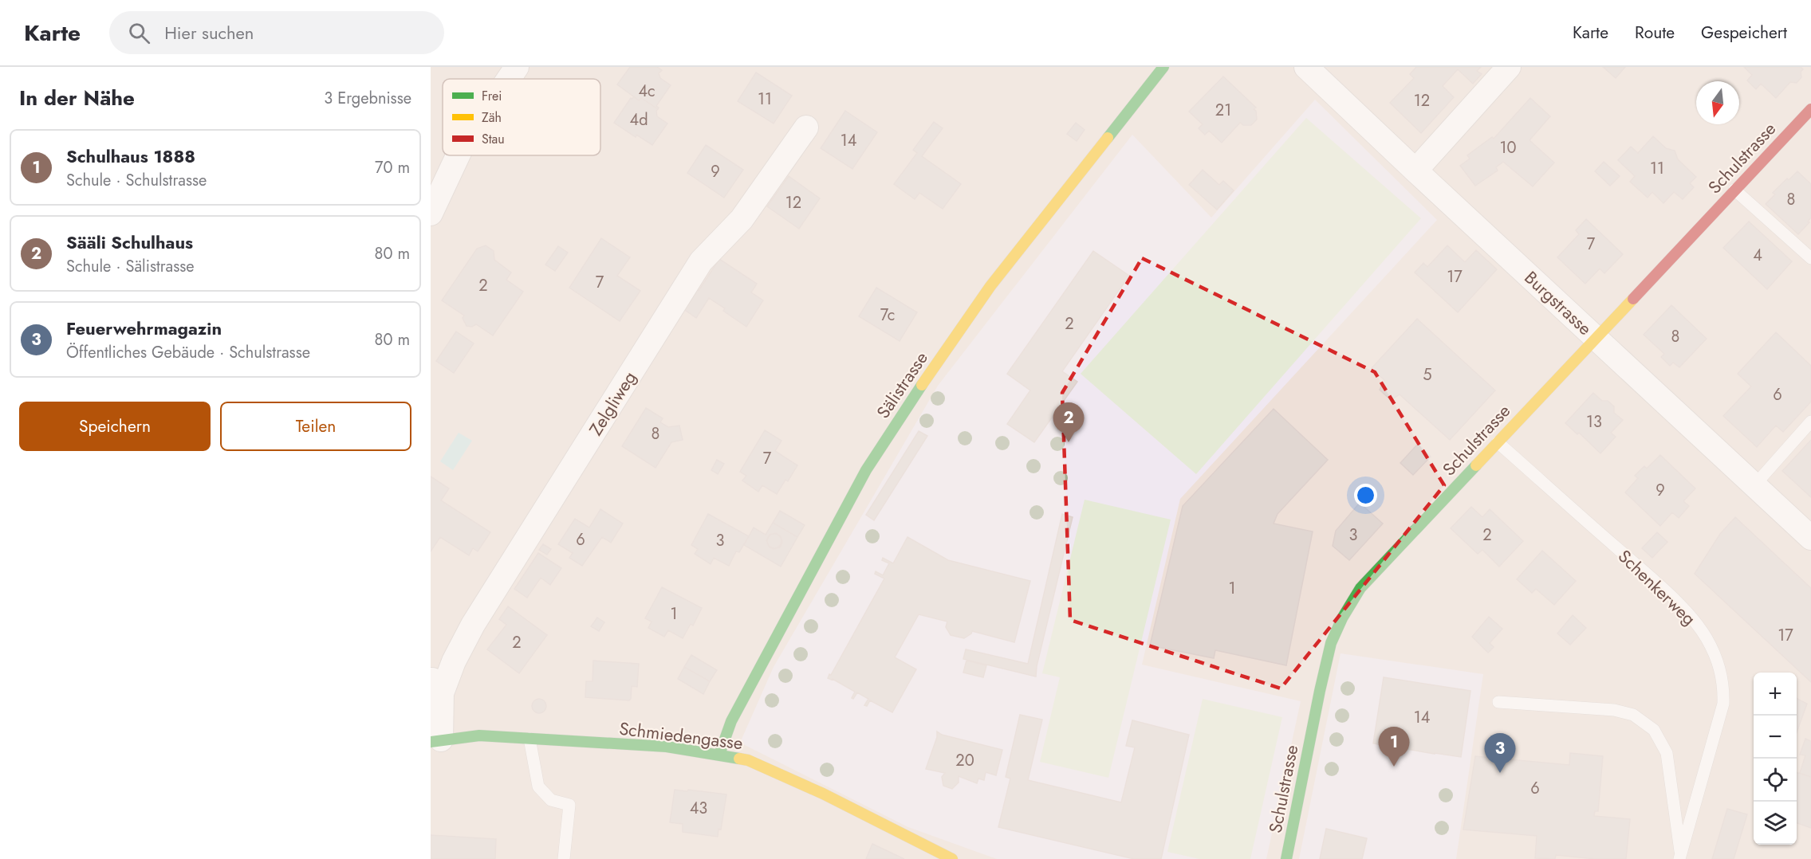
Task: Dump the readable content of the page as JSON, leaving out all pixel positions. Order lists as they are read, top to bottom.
{
  "streets": {
    "street": [
      "Schulstrasse",
      "Burgstrasse",
      "Sälistrasse",
      "Zelgliweg",
      "Schmiedengasse"
    ],
    "lane": ["Schenkerweg"]
  },
  "crossings": [
    ["Schulstrasse", "Burgstrasse"],
    ["Schulstrasse", "Schenkerweg"],
    ["Sälistrasse", "Schmiedengasse"],
    ["Zelgliweg", "Schmiedengasse"]
  ],
  "house_numbers": [
    "4c",
    "11",
    "12",
    "21",
    "4d",
    "14",
    "10",
    "11",
    "9",
    "8",
    "12",
    "7",
    "4",
    "17",
    "7",
    "2",
    "7c",
    "2",
    "8",
    "5",
    "6",
    "13",
    "8",
    "7",
    "9",
    "3",
    "2",
    "6",
    "3",
    "1",
    "1",
    "17",
    "2",
    "14",
    "20",
    "6",
    "43"
  ],
  "legend": ["Frei", "Zäh", "Stau"],
  "north": "bottom",
  "page": {
    "header": "Karte",
    "search": "Hier suchen",
    "nav": ["Karte", "Route", "Gespeichert"],
    "heading": ["In der Nähe", "3 Ergebnisse"],
    "list": [
      {
        "mark": "1",
        "name": "Schulhaus 1888",
        "note": "Schule · Schulstrasse",
        "value": "70 m"
      },
      {
        "mark": "2",
        "name": "Sääli Schulhaus",
        "note": "Schule · Sälistrasse",
        "value": "80 m"
      },
      {
        "mark": "3",
        "name": "Feuerwehrmagazin",
        "note": "Öffentliches Gebäude · Schulstrasse",
        "value": "80 m"
      }
    ],
    "buttons": ["Speichern", "Teilen"],
    "pins": ["2", "1", "3"],
    "map_buttons": ["+", "−"]
  }
}
